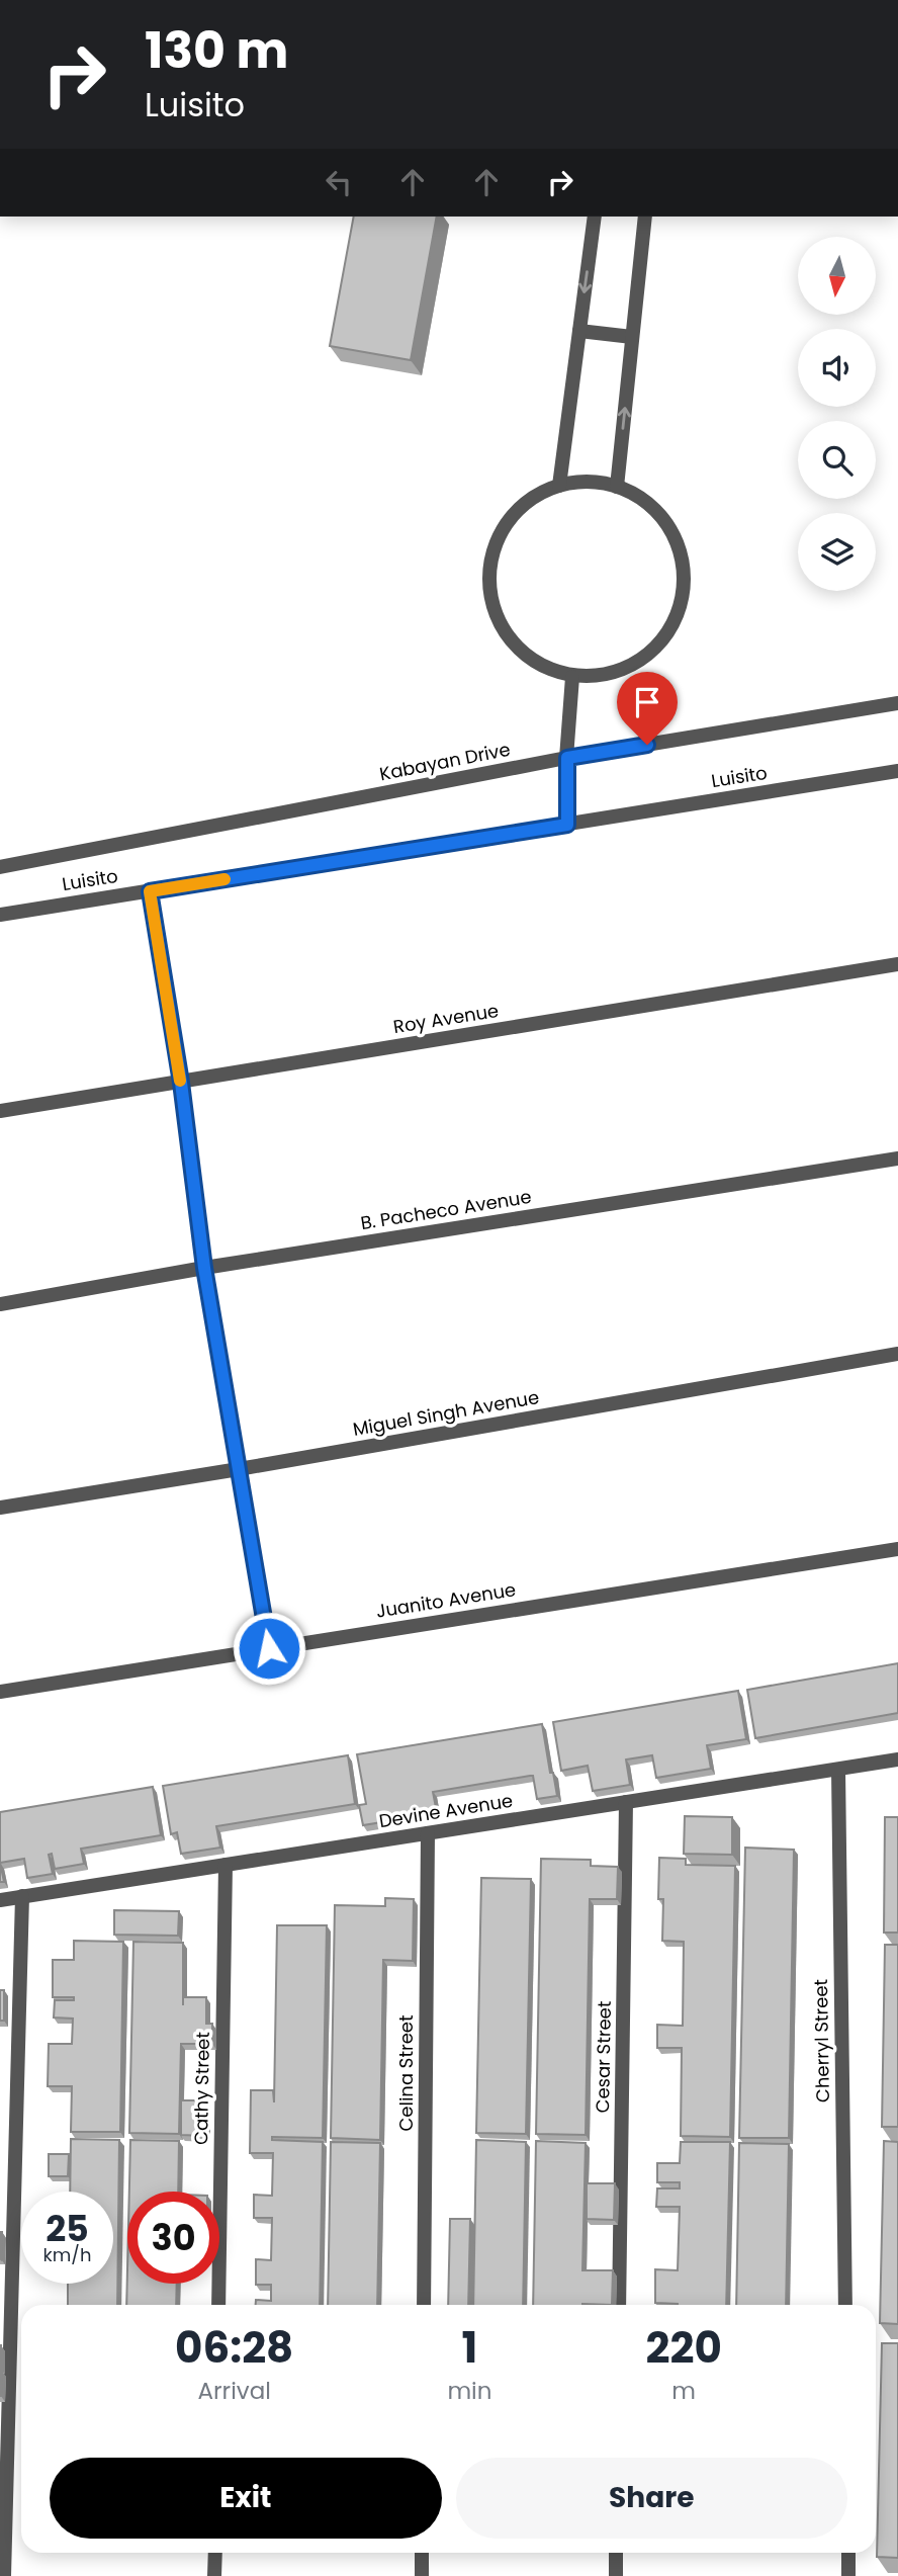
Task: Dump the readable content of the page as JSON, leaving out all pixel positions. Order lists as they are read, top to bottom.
{
  "streets": {
    "street": [
      "Kabayan Drive",
      "Luisito",
      "Roy Avenue",
      "B. Pacheco Avenue",
      "Miguel Singh Avenue",
      "Juanito Avenue",
      "Devine Avenue",
      "Cherryl Street",
      "Cesar Street",
      "Celina Street",
      "Cathy Street"
    ]
  },
  "crossings": [
    ["Devine Avenue", "Cherryl Street"],
    ["Devine Avenue", "Cesar Street"],
    ["Devine Avenue", "Celina Street"],
    ["Devine Avenue", "Cathy Street"]
  ],
  "north": "bottom",
  "page": {
    "turn": ["130 m", "Luisito"],
    "speed": "25 km/h",
    "limit": "30",
    "eta": [
      "06:28",
      "Arrival",
      "1",
      "min",
      "220",
      "m"
    ],
    "buttons": ["Exit", "Share"]
  }
}
